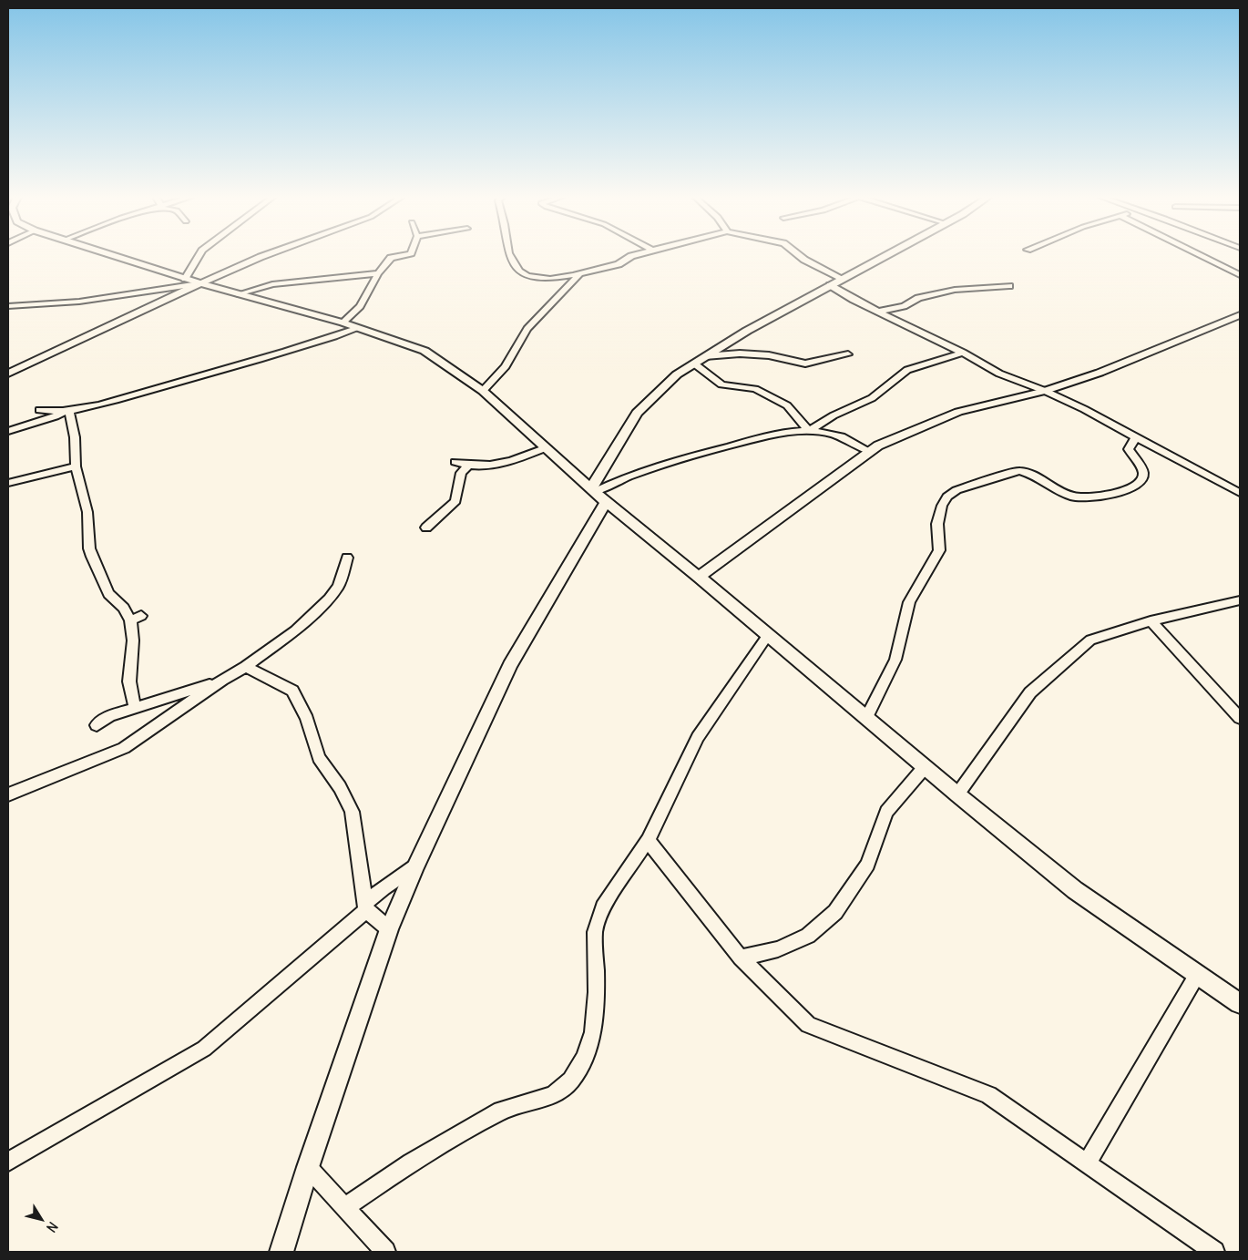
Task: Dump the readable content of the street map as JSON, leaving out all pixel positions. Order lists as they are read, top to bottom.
{
  "north": "bottom right"
}
